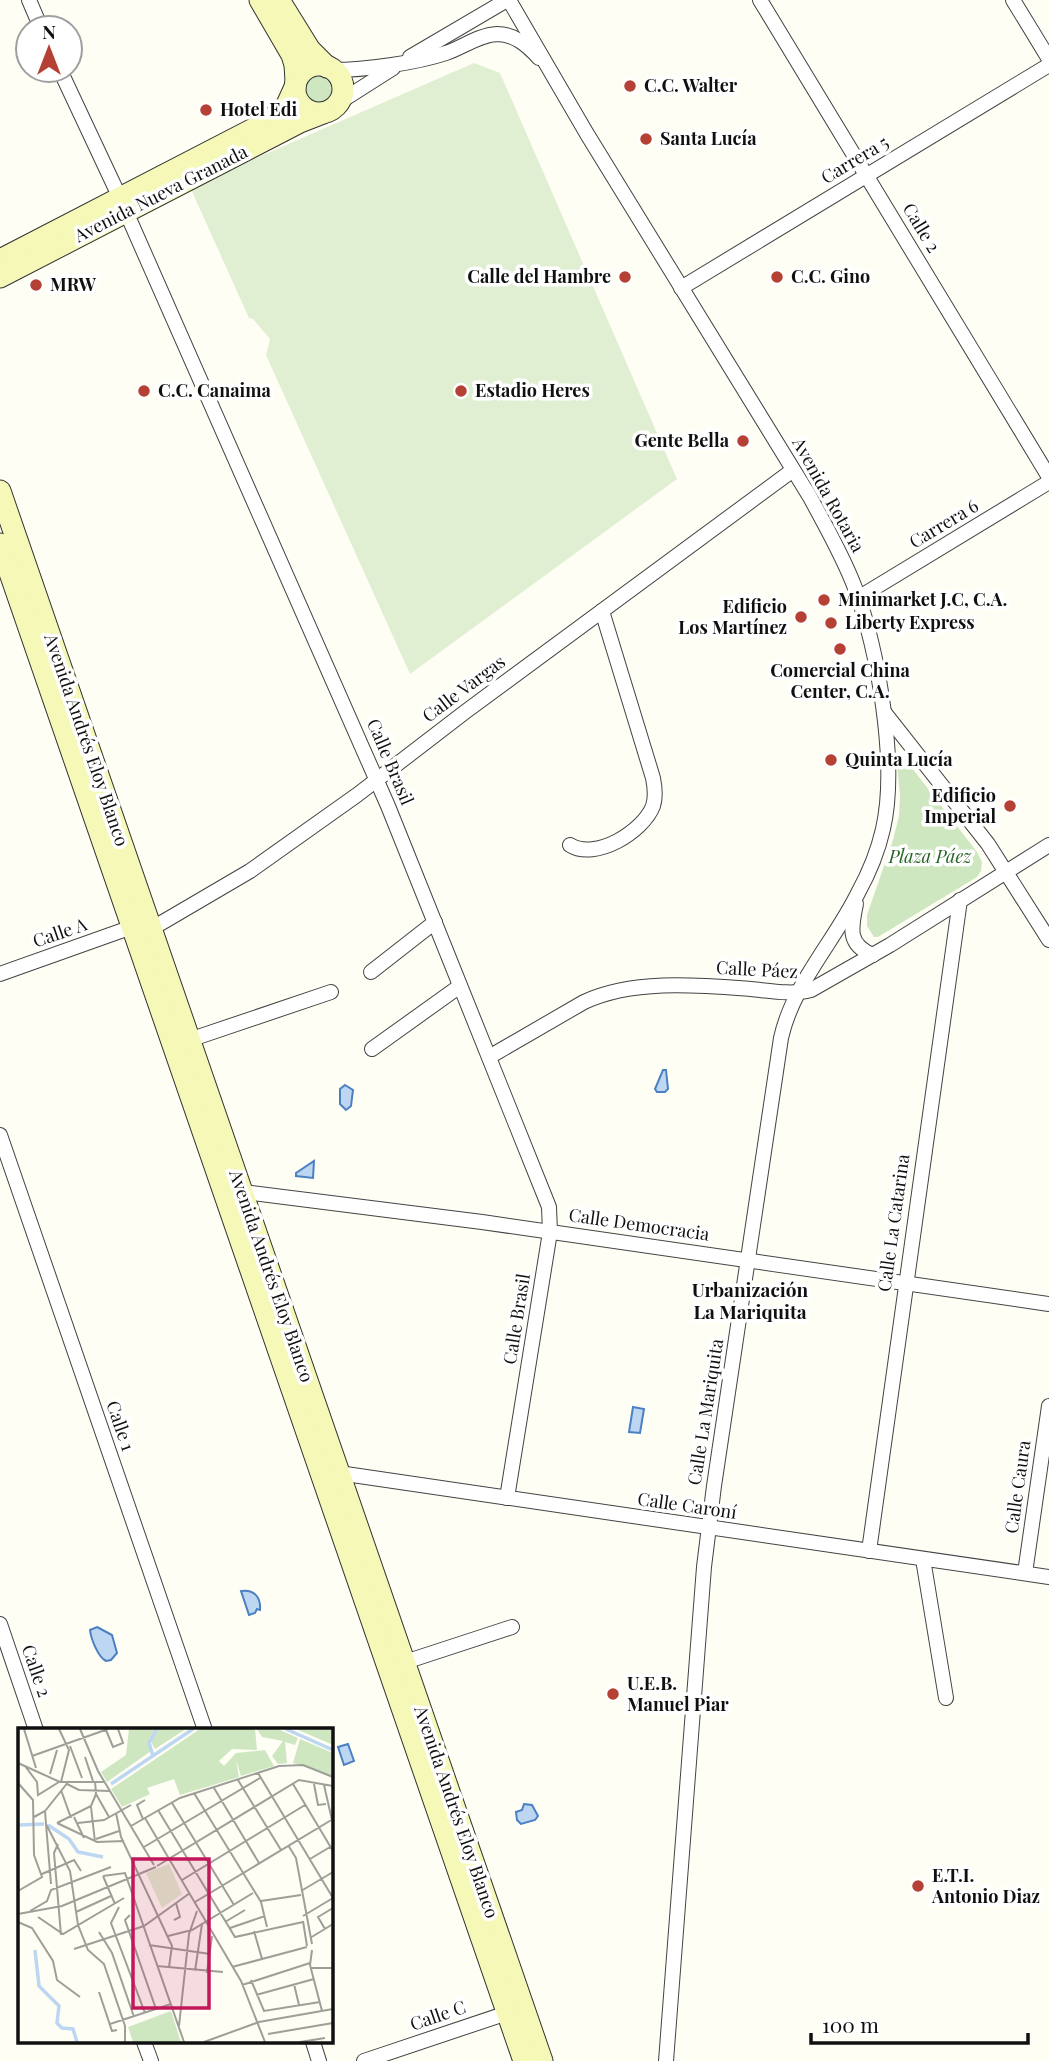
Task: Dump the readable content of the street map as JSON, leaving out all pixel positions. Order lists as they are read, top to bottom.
{
  "streets": {
    "street": [
      "Carrera 5",
      "Avenida Nueva Granada",
      "Calle 2",
      "Avenida Rotaria",
      "Carrera 6",
      "Calle Vargas",
      "Avenida Andrés Eloy Blanco",
      "Calle Brasil",
      "Calle A",
      "Calle Páez",
      "Calle La Catarina",
      "Calle Democracia",
      "Calle La Mariquita",
      "Calle 1",
      "Calle Caura",
      "Calle Caroní",
      "Calle C"
    ]
  },
  "crossings": [
    ["Carrera 5", "Calle 2"],
    ["Carrera 5", "Avenida Rotaria"],
    ["Avenida Nueva Granada", "Avenida Rotaria"],
    ["Avenida Nueva Granada", "Calle Brasil"],
    ["Avenida Rotaria", "Carrera 6"],
    ["Avenida Rotaria", "Calle Vargas"],
    ["Avenida Rotaria", "Calle Páez"],
    ["Avenida Rotaria", "Calle La Mariquita"],
    ["Calle Vargas", "Avenida Andrés Eloy Blanco"],
    ["Calle Vargas", "Calle Brasil"],
    ["Calle Vargas", "Calle A"],
    ["Avenida Andrés Eloy Blanco", "Calle A"],
    ["Avenida Andrés Eloy Blanco", "Calle Democracia"],
    ["Avenida Andrés Eloy Blanco", "Calle Caroní"],
    ["Avenida Andrés Eloy Blanco", "Calle C"],
    ["Calle Brasil", "Calle Páez"],
    ["Calle Brasil", "Calle Democracia"],
    ["Calle Brasil", "Calle Caroní"],
    ["Calle Páez", "Calle La Catarina"],
    ["Calle Páez", "Calle La Mariquita"],
    ["Calle La Catarina", "Calle Democracia"],
    ["Calle La Catarina", "Calle Caroní"],
    ["Calle Democracia", "Calle La Mariquita"],
    ["Calle La Mariquita", "Calle Caroní"],
    ["Calle Caura", "Calle Caroní"]
  ],
  "districts": ["Urbanización La Mariquita"],
  "parks": ["Plaza Páez"],
  "places": [
    "C.C. Walter",
    "Hotel Edi",
    "Santa Lucía",
    "Calle del Hambre",
    "C.C. Gino",
    "MRW",
    "C.C. Canaima",
    "Estadio Heres",
    "Gente Bella",
    "Minimarket J.C, C.A.",
    "Edificio Los Martínez",
    "Liberty Express",
    "Comercial China Center, C.A.",
    "Quinta Lucía",
    "Edificio Imperial",
    "U.E.B. Manuel Piar",
    "E.T.I. Antonio Diaz"
  ],
  "scale_bar": "100 m",
  "north": "top"
}
